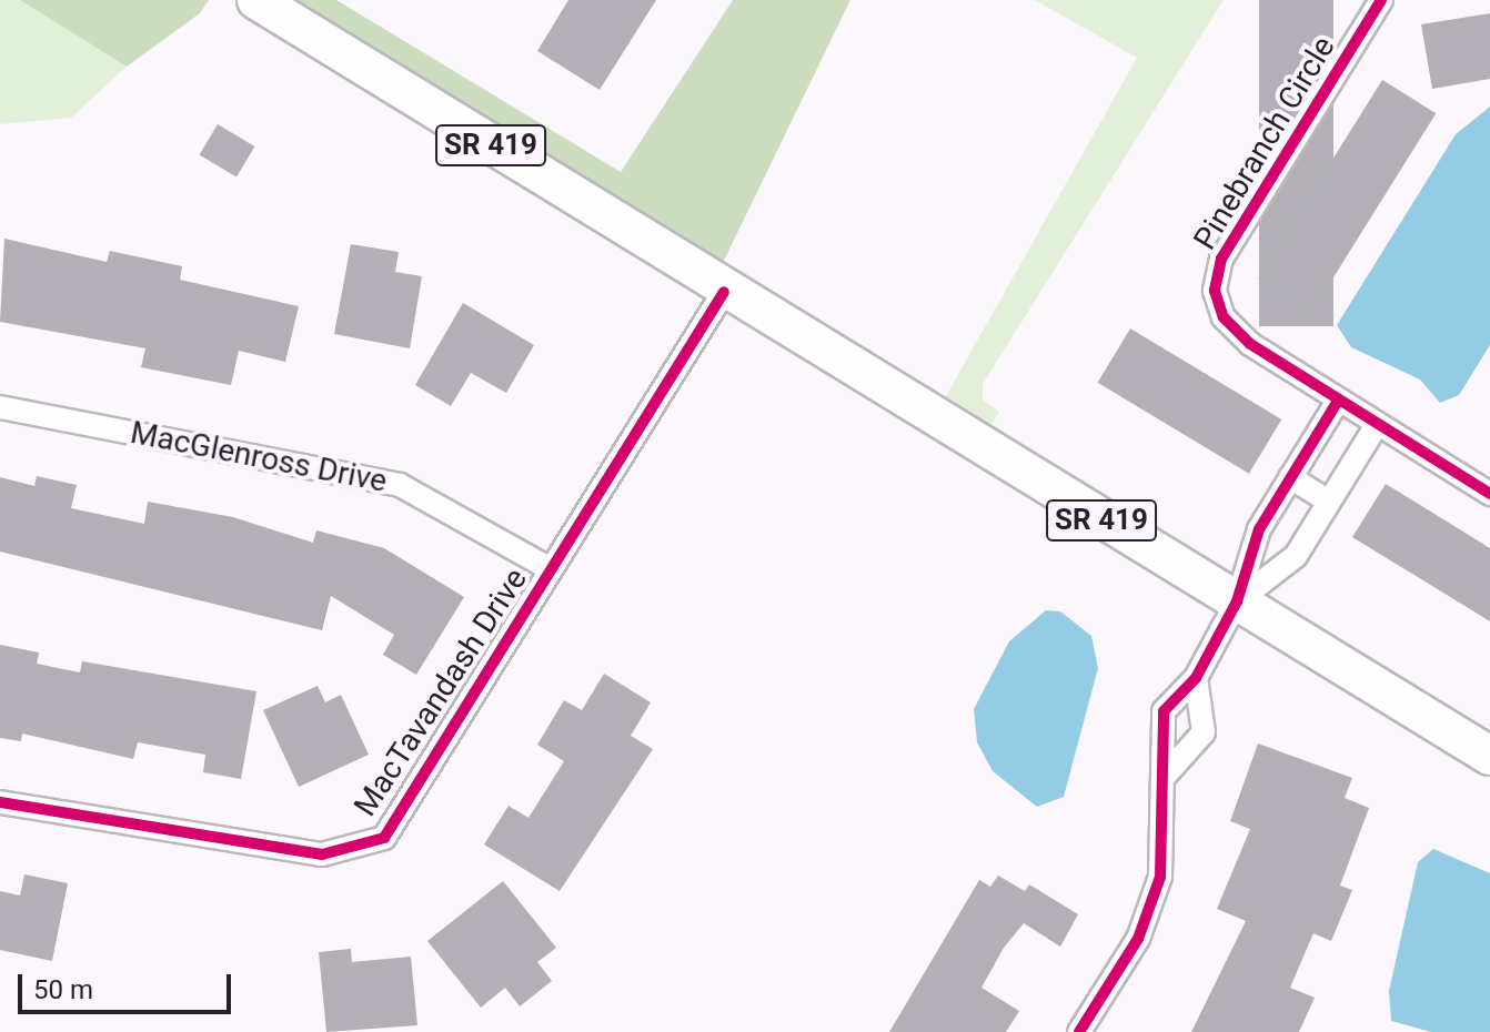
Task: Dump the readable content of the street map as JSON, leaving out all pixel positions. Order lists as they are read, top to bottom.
{
  "streets": {
    "main road": ["SR 419"],
    "street": ["Pinebranch Circle", "MacGlenross Drive", "MacTavandash Drive"]
  },
  "crossings": [
    ["SR 419", "MacTavandash Drive"],
    ["MacGlenross Drive", "MacTavandash Drive"]
  ],
  "scale_bar": "50 m"
}
